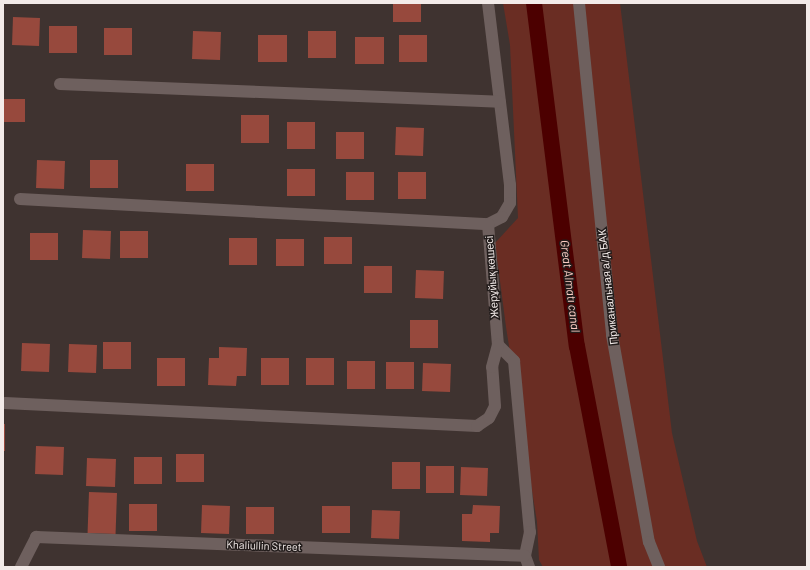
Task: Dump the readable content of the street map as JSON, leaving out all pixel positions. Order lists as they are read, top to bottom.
{
  "streets": {
    "street": ["Жерұйық көшесі", "Приканальная а/д БАК", "Khaliullin Street"]
  },
  "water": ["Great Almatı canal"]
}
